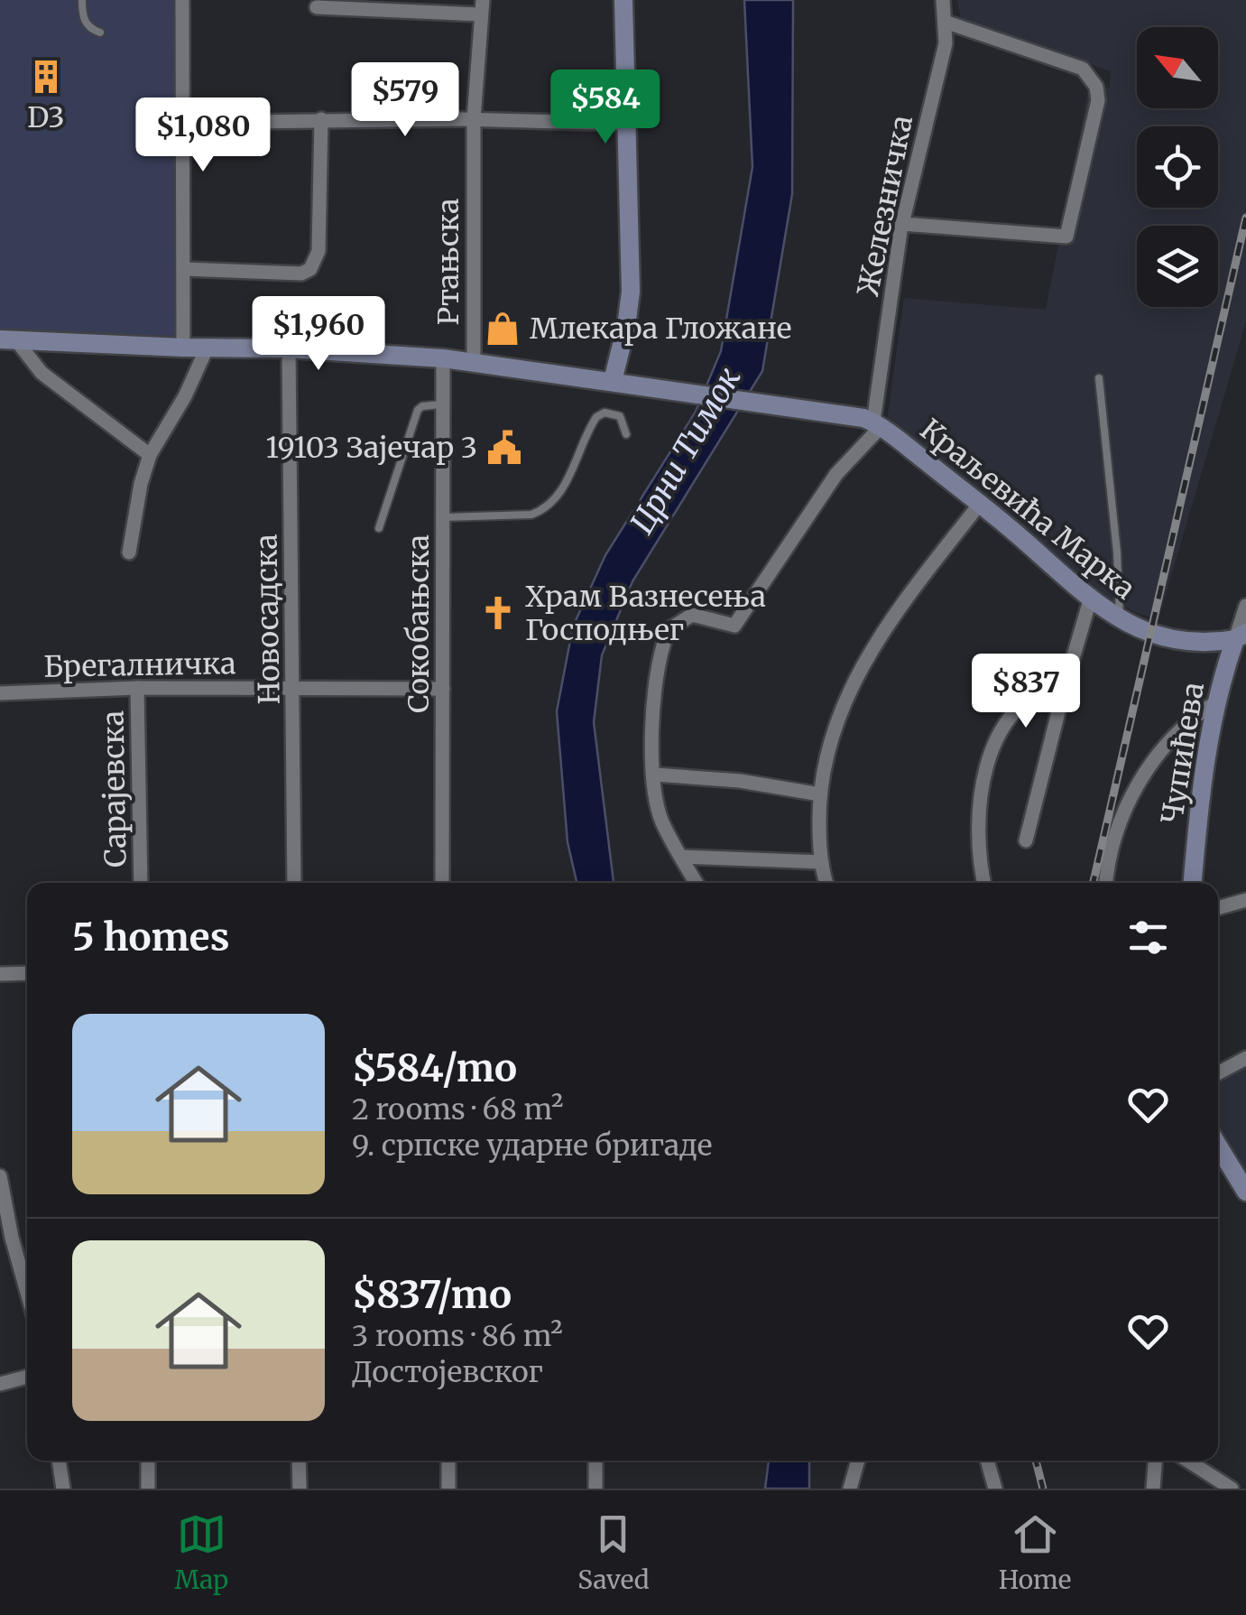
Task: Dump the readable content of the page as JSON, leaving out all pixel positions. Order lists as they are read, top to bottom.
{
  "streets": {
    "street": [
      "Железничка",
      "Ртањска",
      "Краљевића Марка",
      "Новосадска",
      "Сокобањска",
      "Брегалничка",
      "Чупићева",
      "Сарајевска"
    ]
  },
  "crossings": [
    ["Железничка", "Краљевића Марка"],
    ["Ртањска", "Краљевића Марка"],
    ["Краљевића Марка", "Новосадска"],
    ["Краљевића Марка", "Сокобањска"],
    ["Краљевића Марка", "Чупићева"],
    ["Новосадска", "Брегалничка"],
    ["Сокобањска", "Брегалничка"],
    ["Брегалничка", "Сарајевска"]
  ],
  "water": ["Црни Тимок"],
  "places": {
    "building": ["D3"],
    "shop": ["Млекара Гложане"],
    "public building": ["19103 Зајечар 3"],
    "church": ["Храм Вазнесења Господњег"]
  },
  "north": "top left",
  "page": {
    "price": [
      "$579",
      "$584",
      "$1,080",
      "$1,960",
      "$837"
    ],
    "heading": "5 homes",
    "list": [
      {
        "name": "$584/mo",
        "note": "2 rooms · 68 m² · 9. српске ударне бригаде"
      },
      {
        "name": "$837/mo",
        "note": "3 rooms · 86 m² · Достојевског"
      }
    ],
    "tabs": ["Map", "Saved", "Home"]
  }
}
